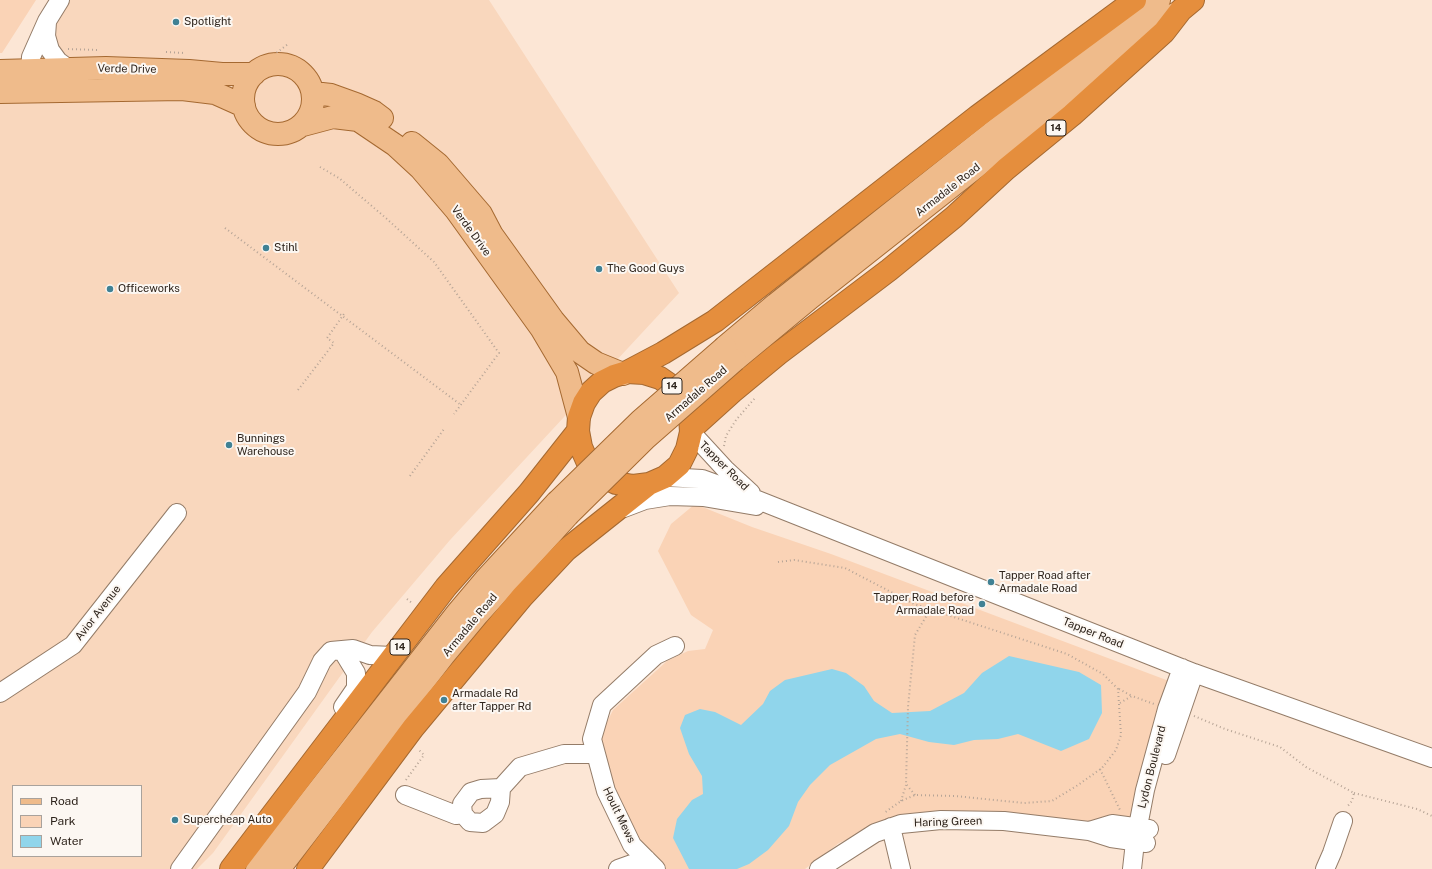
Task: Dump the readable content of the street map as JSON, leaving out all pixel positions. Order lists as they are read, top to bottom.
{
  "streets": {
    "highway": ["14", "Armadale Road"],
    "main road": ["Verde Drive"],
    "street": [
      "Tapper Road",
      "Avior Avenue",
      "Lydon Boulevard",
      "Hoult Mews",
      "Haring Green"
    ]
  },
  "crossings": [
    ["Verde Drive", "14"],
    ["Verde Drive", "Tapper Road"],
    ["14", "Armadale Road"],
    ["14", "Tapper Road"],
    ["Tapper Road", "Lydon Boulevard"],
    ["Lydon Boulevard", "Haring Green"]
  ],
  "places": [
    "Spotlight",
    "Stihl",
    "The Good Guys",
    "Officeworks",
    "Bunnings Warehouse",
    "Tapper Road after Armadale Road",
    "Tapper Road before Armadale Road",
    "Armadale Rd after Tapper Rd",
    "Supercheap Auto"
  ],
  "legend": ["Road", "Park", "Water"]
}
